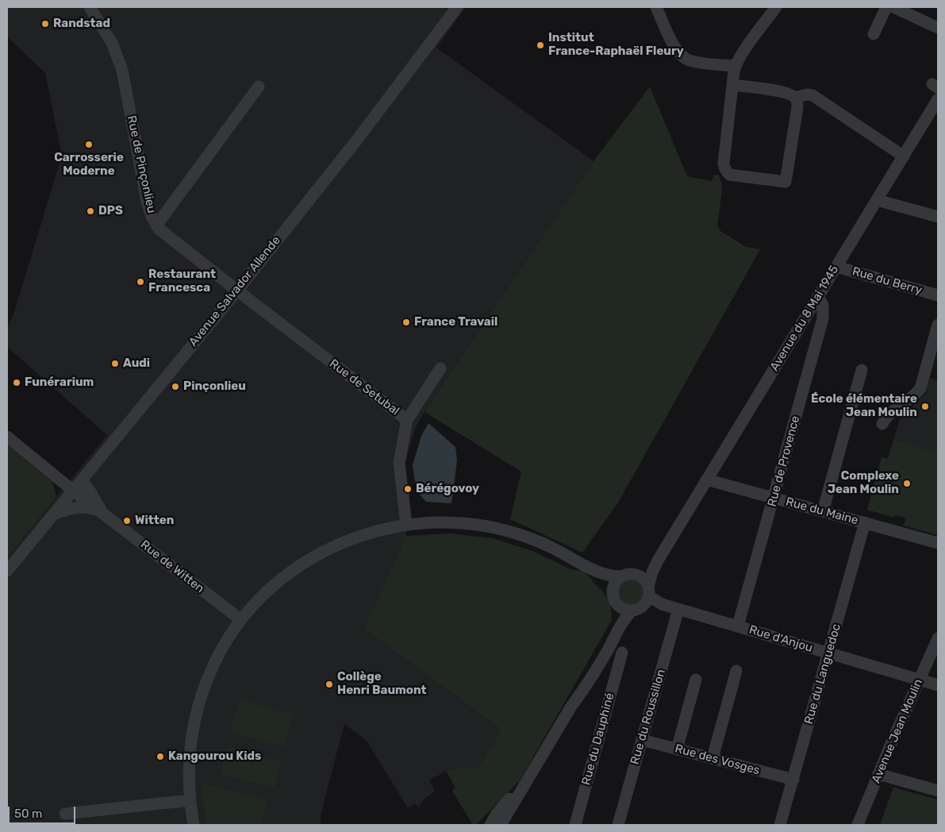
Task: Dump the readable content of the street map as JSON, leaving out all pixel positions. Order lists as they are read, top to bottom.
{
  "streets": {
    "street": [
      "Rue de Pinçonlieu",
      "Rue du Berry",
      "Avenue Salvador Allende",
      "Avenue du 8 Mai 1945",
      "Rue de Setubal",
      "Rue de Provence",
      "Rue du Maine",
      "Rue de Witten",
      "Rue d'Anjou",
      "Rue du Languedoc",
      "Rue du Roussillon",
      "Avenue Jean Moulin",
      "Rue du Dauphiné",
      "Rue des Vosges"
    ]
  },
  "crossings": [
    ["Rue de Pinçonlieu", "Avenue Salvador Allende"],
    ["Rue de Pinçonlieu", "Rue de Setubal"],
    ["Rue du Berry", "Avenue du 8 Mai 1945"],
    ["Avenue Salvador Allende", "Rue de Setubal"],
    ["Avenue Salvador Allende", "Rue de Witten"],
    ["Avenue du 8 Mai 1945", "Rue de Provence"],
    ["Avenue du 8 Mai 1945", "Rue du Maine"],
    ["Avenue du 8 Mai 1945", "Rue d'Anjou"],
    ["Rue de Provence", "Rue du Maine"],
    ["Rue de Provence", "Rue d'Anjou"],
    ["Rue du Maine", "Rue du Languedoc"],
    ["Rue d'Anjou", "Rue du Languedoc"],
    ["Rue d'Anjou", "Rue du Roussillon"],
    ["Rue d'Anjou", "Avenue Jean Moulin"],
    ["Rue du Languedoc", "Rue des Vosges"],
    ["Rue du Roussillon", "Rue des Vosges"]
  ],
  "places": [
    "Randstad",
    "Institut France-Raphaël Fleury",
    "Carrosserie Moderne",
    "DPS",
    "Restaurant Francesca",
    "France Travail",
    "Audi",
    "Funérarium",
    "Pinçonlieu",
    "École élémentaire Jean Moulin",
    "Complexe Jean Moulin",
    "Bérégovoy",
    "Witten",
    "Collège Henri Baumont",
    "Kangourou Kids"
  ],
  "scale_bar": "50 m"
}
